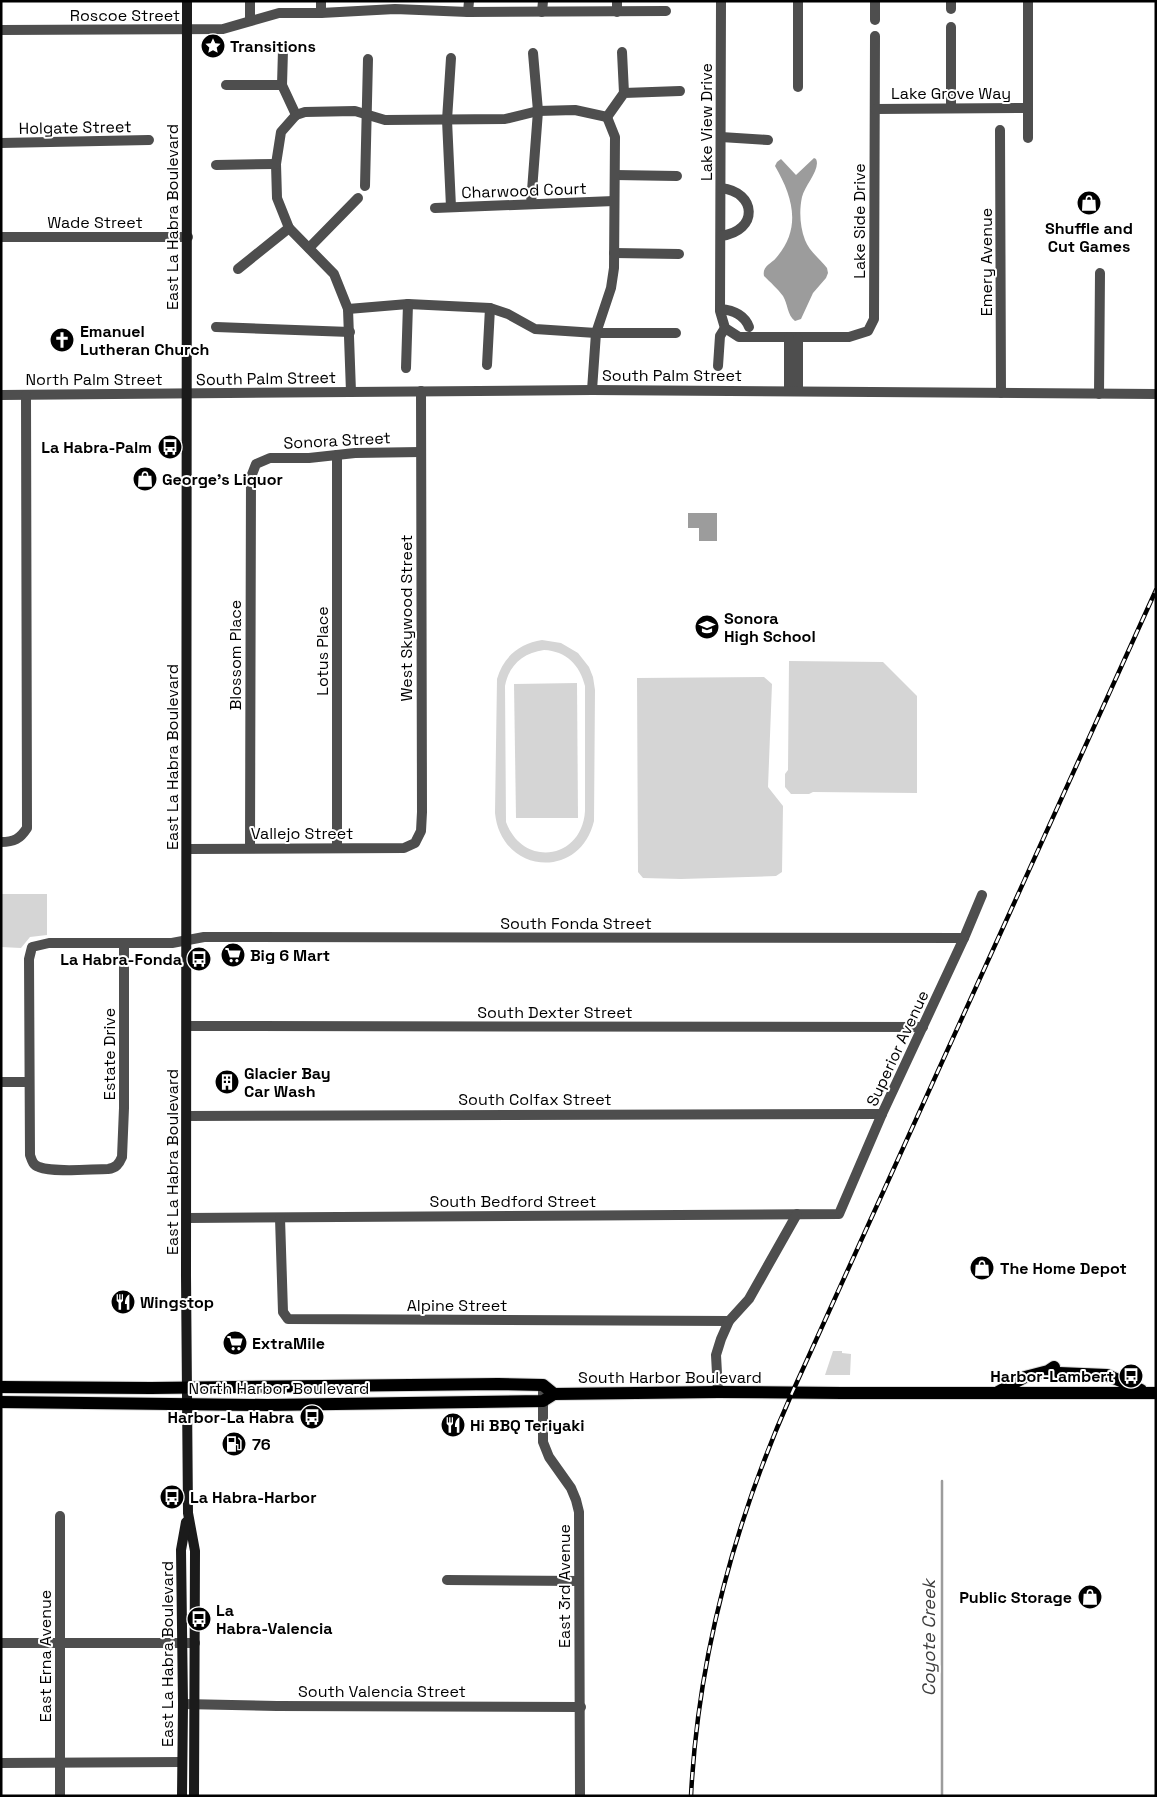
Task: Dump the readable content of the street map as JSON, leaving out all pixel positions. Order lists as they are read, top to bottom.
{
  "streets": {
    "main road": ["East La Habra Boulevard", "South Harbor Boulevard", "North Harbor Boulevard"],
    "street": [
      "Roscoe Street",
      "Lake Grove Way",
      "Lake View Drive",
      "Holgate Street",
      "Charwood Court",
      "Lake Side Drive",
      "Wade Street",
      "Emery Avenue",
      "South Palm Street",
      "North Palm Street",
      "Sonora Street",
      "West Skywood Street",
      "Lotus Place",
      "Blossom Place",
      "Vallejo Street",
      "South Fonda Street",
      "South Dexter Street",
      "Superior Avenue",
      "Estate Drive",
      "South Colfax Street",
      "South Bedford Street",
      "Alpine Street",
      "East 3rd Avenue",
      "East Erna Avenue",
      "South Valencia Street"
    ]
  },
  "crossings": [
    ["Roscoe Street", "East La Habra Boulevard"],
    ["Lake Grove Way", "Lake Side Drive"],
    ["East La Habra Boulevard", "Wade Street"],
    ["East La Habra Boulevard", "South Palm Street"],
    ["East La Habra Boulevard", "North Palm Street"],
    ["East La Habra Boulevard", "Vallejo Street"],
    ["East La Habra Boulevard", "South Fonda Street"],
    ["East La Habra Boulevard", "South Dexter Street"],
    ["East La Habra Boulevard", "South Colfax Street"],
    ["East La Habra Boulevard", "South Bedford Street"],
    ["East La Habra Boulevard", "North Harbor Boulevard"],
    ["East La Habra Boulevard", "South Valencia Street"],
    ["Emery Avenue", "South Palm Street"],
    ["South Palm Street", "North Palm Street"],
    ["South Palm Street", "West Skywood Street"],
    ["Sonora Street", "West Skywood Street"],
    ["Sonora Street", "Lotus Place"],
    ["Sonora Street", "Blossom Place"],
    ["West Skywood Street", "Vallejo Street"],
    ["Lotus Place", "Vallejo Street"],
    ["Blossom Place", "Vallejo Street"],
    ["South Fonda Street", "Superior Avenue"],
    ["South Fonda Street", "Estate Drive"],
    ["South Dexter Street", "Superior Avenue"],
    ["Superior Avenue", "South Colfax Street"],
    ["Superior Avenue", "South Bedford Street"],
    ["South Bedford Street", "Alpine Street"],
    ["North Harbor Boulevard", "East 3rd Avenue"],
    ["East 3rd Avenue", "South Valencia Street"]
  ],
  "water": ["Coyote Creek"],
  "places": {
    "place": ["Transitions"],
    "shop": [
      "Shuffle and Cut Games",
      "George's Liquor",
      "The Home Depot",
      "Public Storage"
    ],
    "church": ["Emanuel Lutheran Church"],
    "bus stop": [
      "La Habra-Palm",
      "La Habra-Fonda",
      "Harbor-Lambert",
      "Harbor-La Habra",
      "La Habra-Harbor",
      "La Habra-Valencia"
    ],
    "school or university": ["Sonora High School"],
    "supermarket": ["Big 6 Mart", "ExtraMile"],
    "building": ["Glacier Bay Car Wash"],
    "restaurant": ["Wingstop", "Hi BBQ Teriyaki"],
    "fuel station": ["76"]
  }
}
